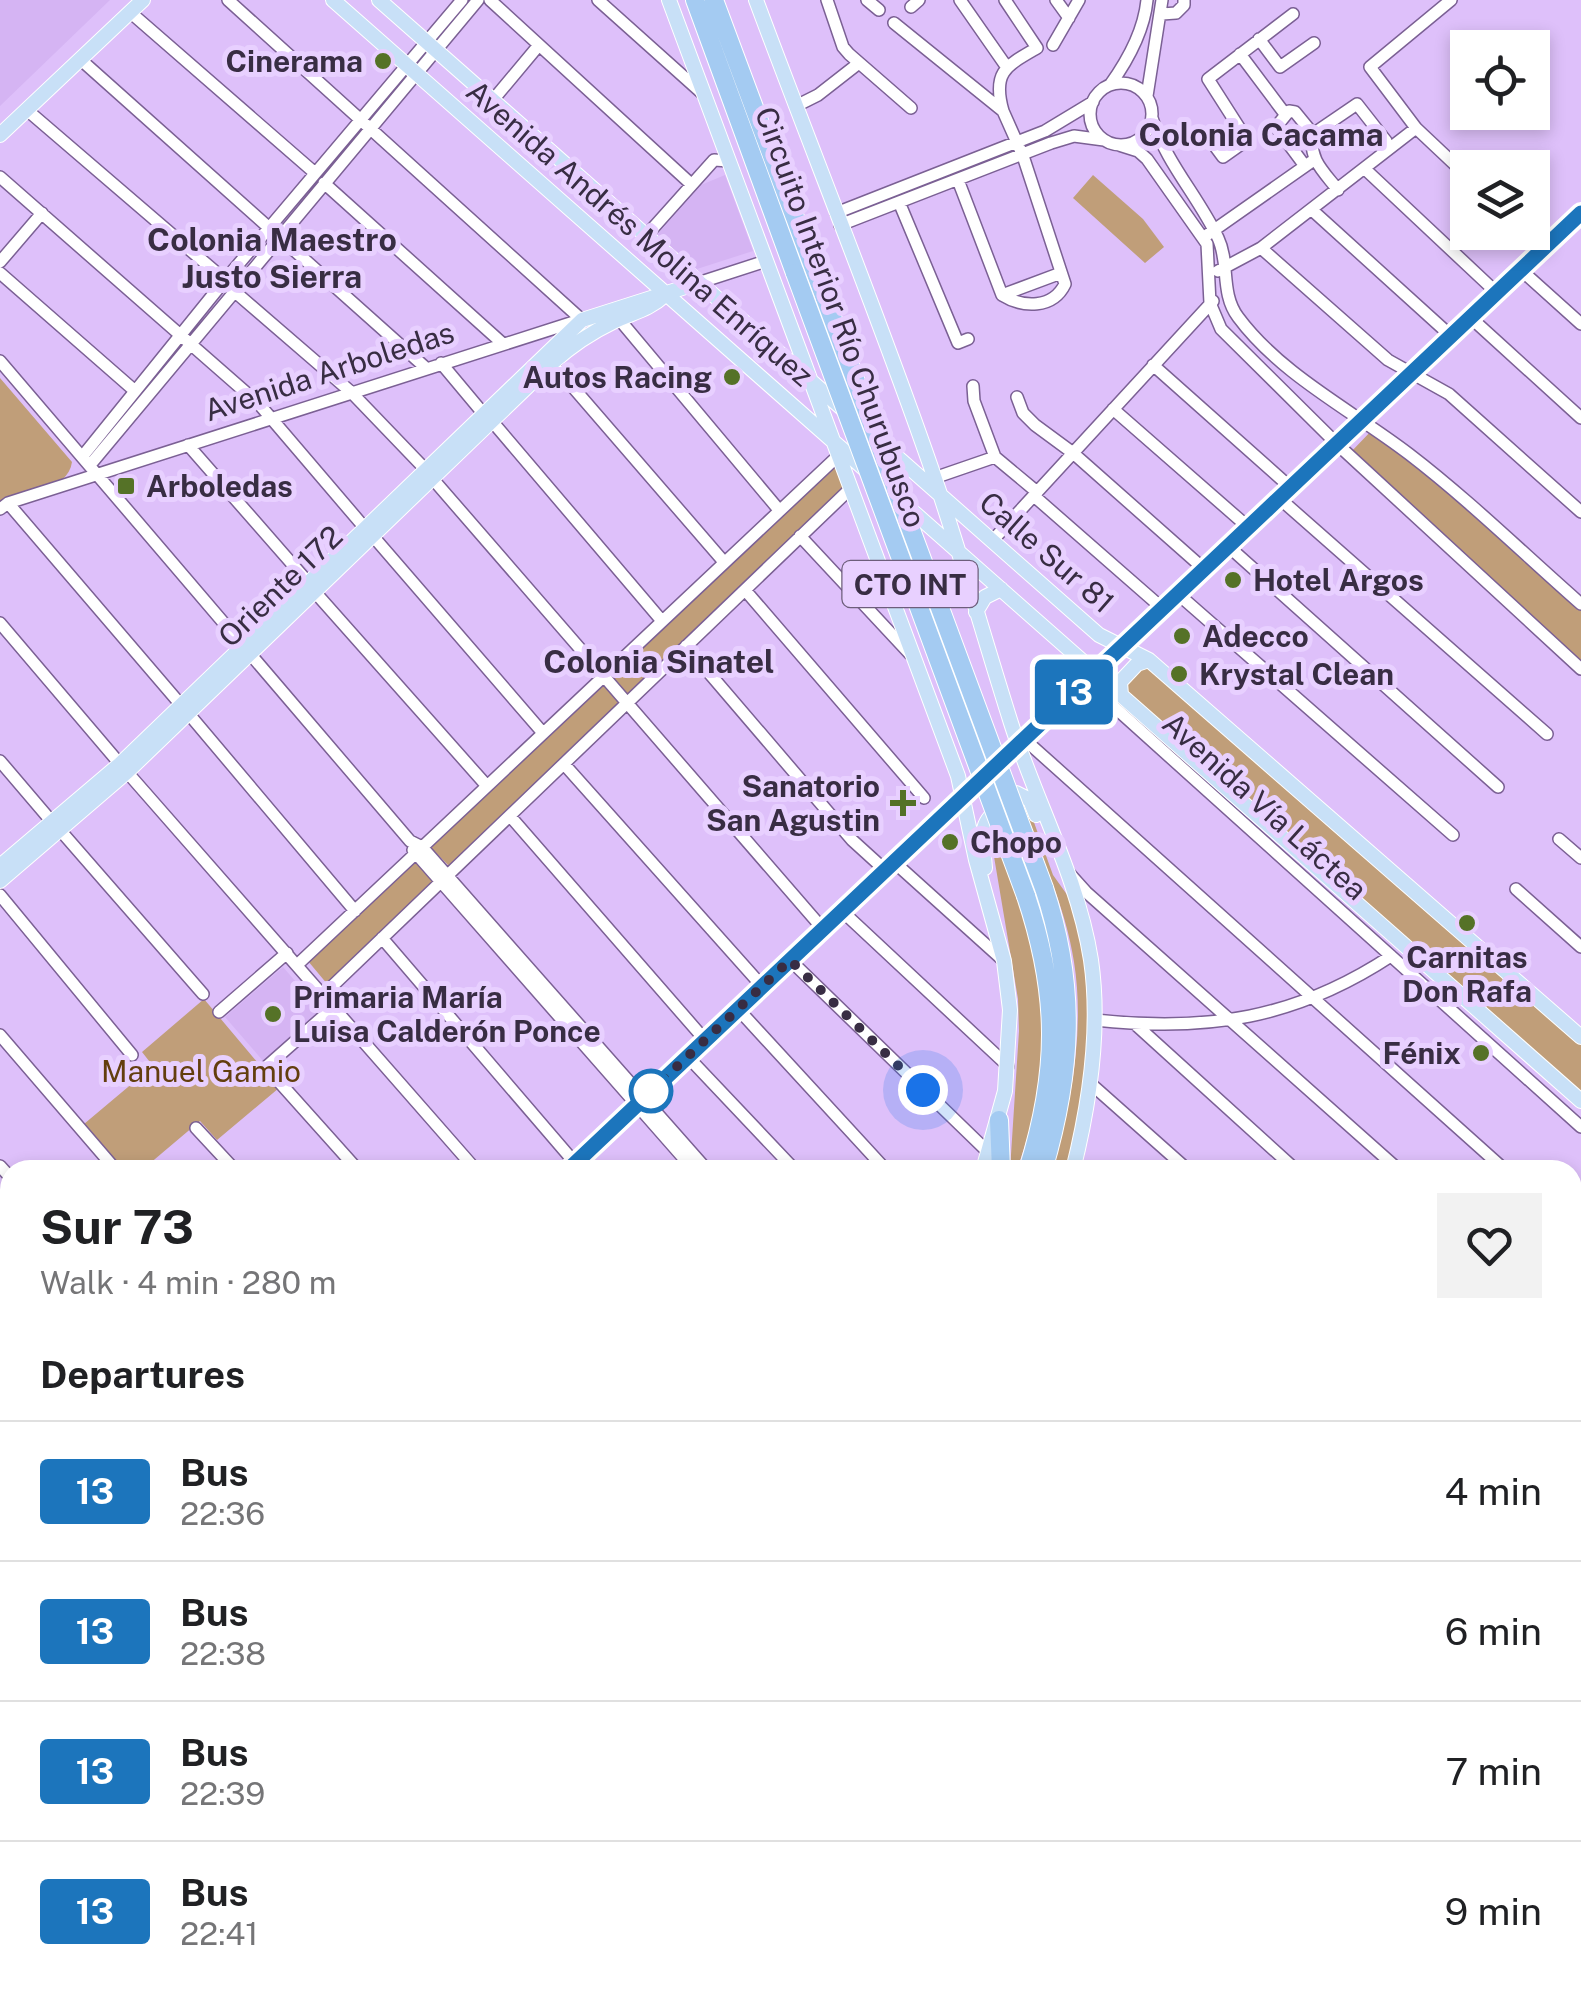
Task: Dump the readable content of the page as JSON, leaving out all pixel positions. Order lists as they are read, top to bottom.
{
  "streets": {
    "highway": ["Circuito Interior Río Churubusco", "CTO INT"],
    "main road": [
      "Avenida Andrés Molina Enríquez",
      "Avenida Arboledas",
      "Calle Sur 81",
      "Oriente 172",
      "Avenida Vía Láctea"
    ]
  },
  "crossings": [
    ["Avenida Andrés Molina Enríquez", "Avenida Arboledas"],
    ["Avenida Andrés Molina Enríquez", "Calle Sur 81"],
    ["Avenida Andrés Molina Enríquez", "CTO INT"],
    ["Avenida Arboledas", "CTO INT"],
    ["Avenida Arboledas", "Oriente 172"],
    ["Calle Sur 81", "CTO INT"],
    ["Calle Sur 81", "Avenida Vía Láctea"]
  ],
  "districts": ["Colonia Cacama", "Colonia Maestro Justo Sierra", "Colonia Sinatel"],
  "parks": ["Manuel Gamio"],
  "places": {
    "other": [
      "Cinerama",
      "Autos Racing",
      "Hotel Argos",
      "Adecco",
      "Krystal Clean",
      "Chopo",
      "Carnitas Don Rafa",
      "Primaria María Luisa Calderón Ponce",
      "Fénix"
    ],
    "transit": ["Arboledas"],
    "health": ["Sanatorio San Agustin"]
  },
  "lines": ["bus line 13"],
  "page": {
    "on_map": "13",
    "heading": [
      ["Sur 73", "Walk · 4 min · 280 m"],
      "Departures"
    ],
    "list": [
      {
        "mark": "13",
        "name": "Bus",
        "note": "22:36",
        "value": "4 min"
      },
      {
        "mark": "13",
        "name": "Bus",
        "note": "22:38",
        "value": "6 min"
      },
      {
        "mark": "13",
        "name": "Bus",
        "note": "22:39",
        "value": "7 min"
      },
      {
        "mark": "13",
        "name": "Bus",
        "note": "22:41",
        "value": "9 min"
      }
    ]
  }
}
